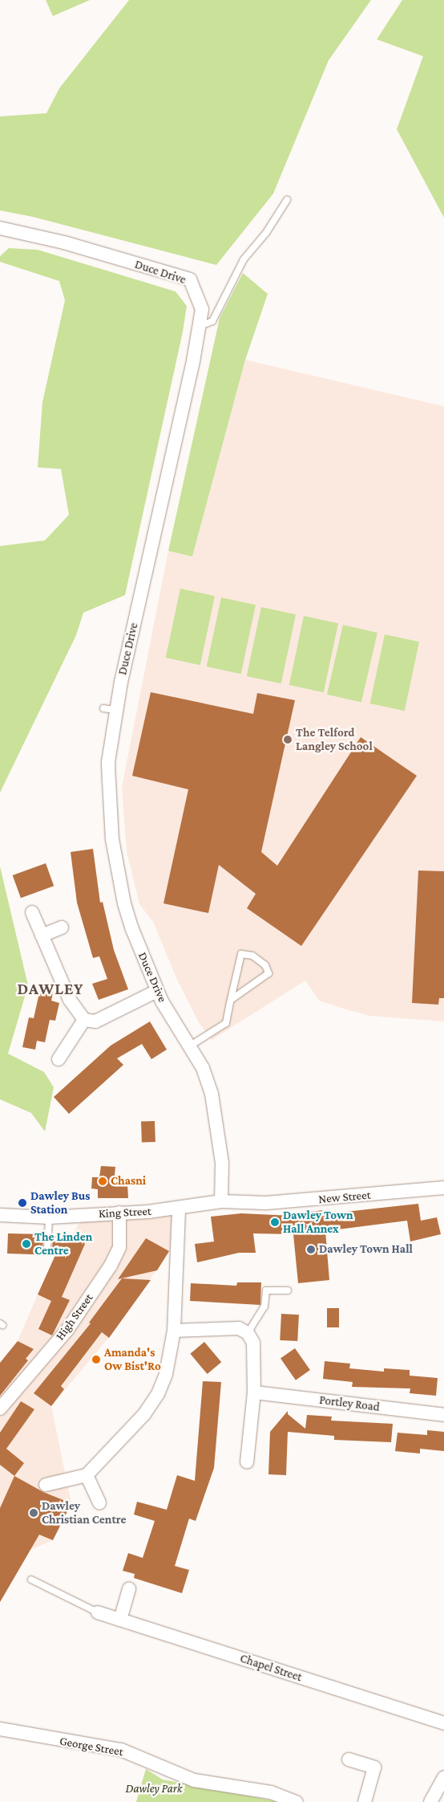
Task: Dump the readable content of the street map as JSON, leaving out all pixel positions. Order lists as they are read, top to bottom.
{
  "streets": {
    "street": [
      "Duce Drive",
      "New Street",
      "King Street",
      "High Street",
      "Portley Road",
      "Chapel Street",
      "George Street"
    ]
  },
  "crossings": [
    ["Duce Drive", "New Street"],
    ["New Street", "King Street"],
    ["King Street", "High Street"]
  ],
  "districts": ["DAWLEY"],
  "parks": ["Dawley Park"],
  "places": [
    "The Telford Langley School",
    "Chasni",
    "Dawley Bus Station",
    "Dawley Town Hall Annex",
    "The Linden Centre",
    "Dawley Town Hall",
    "Amanda's Ow Bist'Ro",
    "Dawley Christian Centre"
  ]
}
